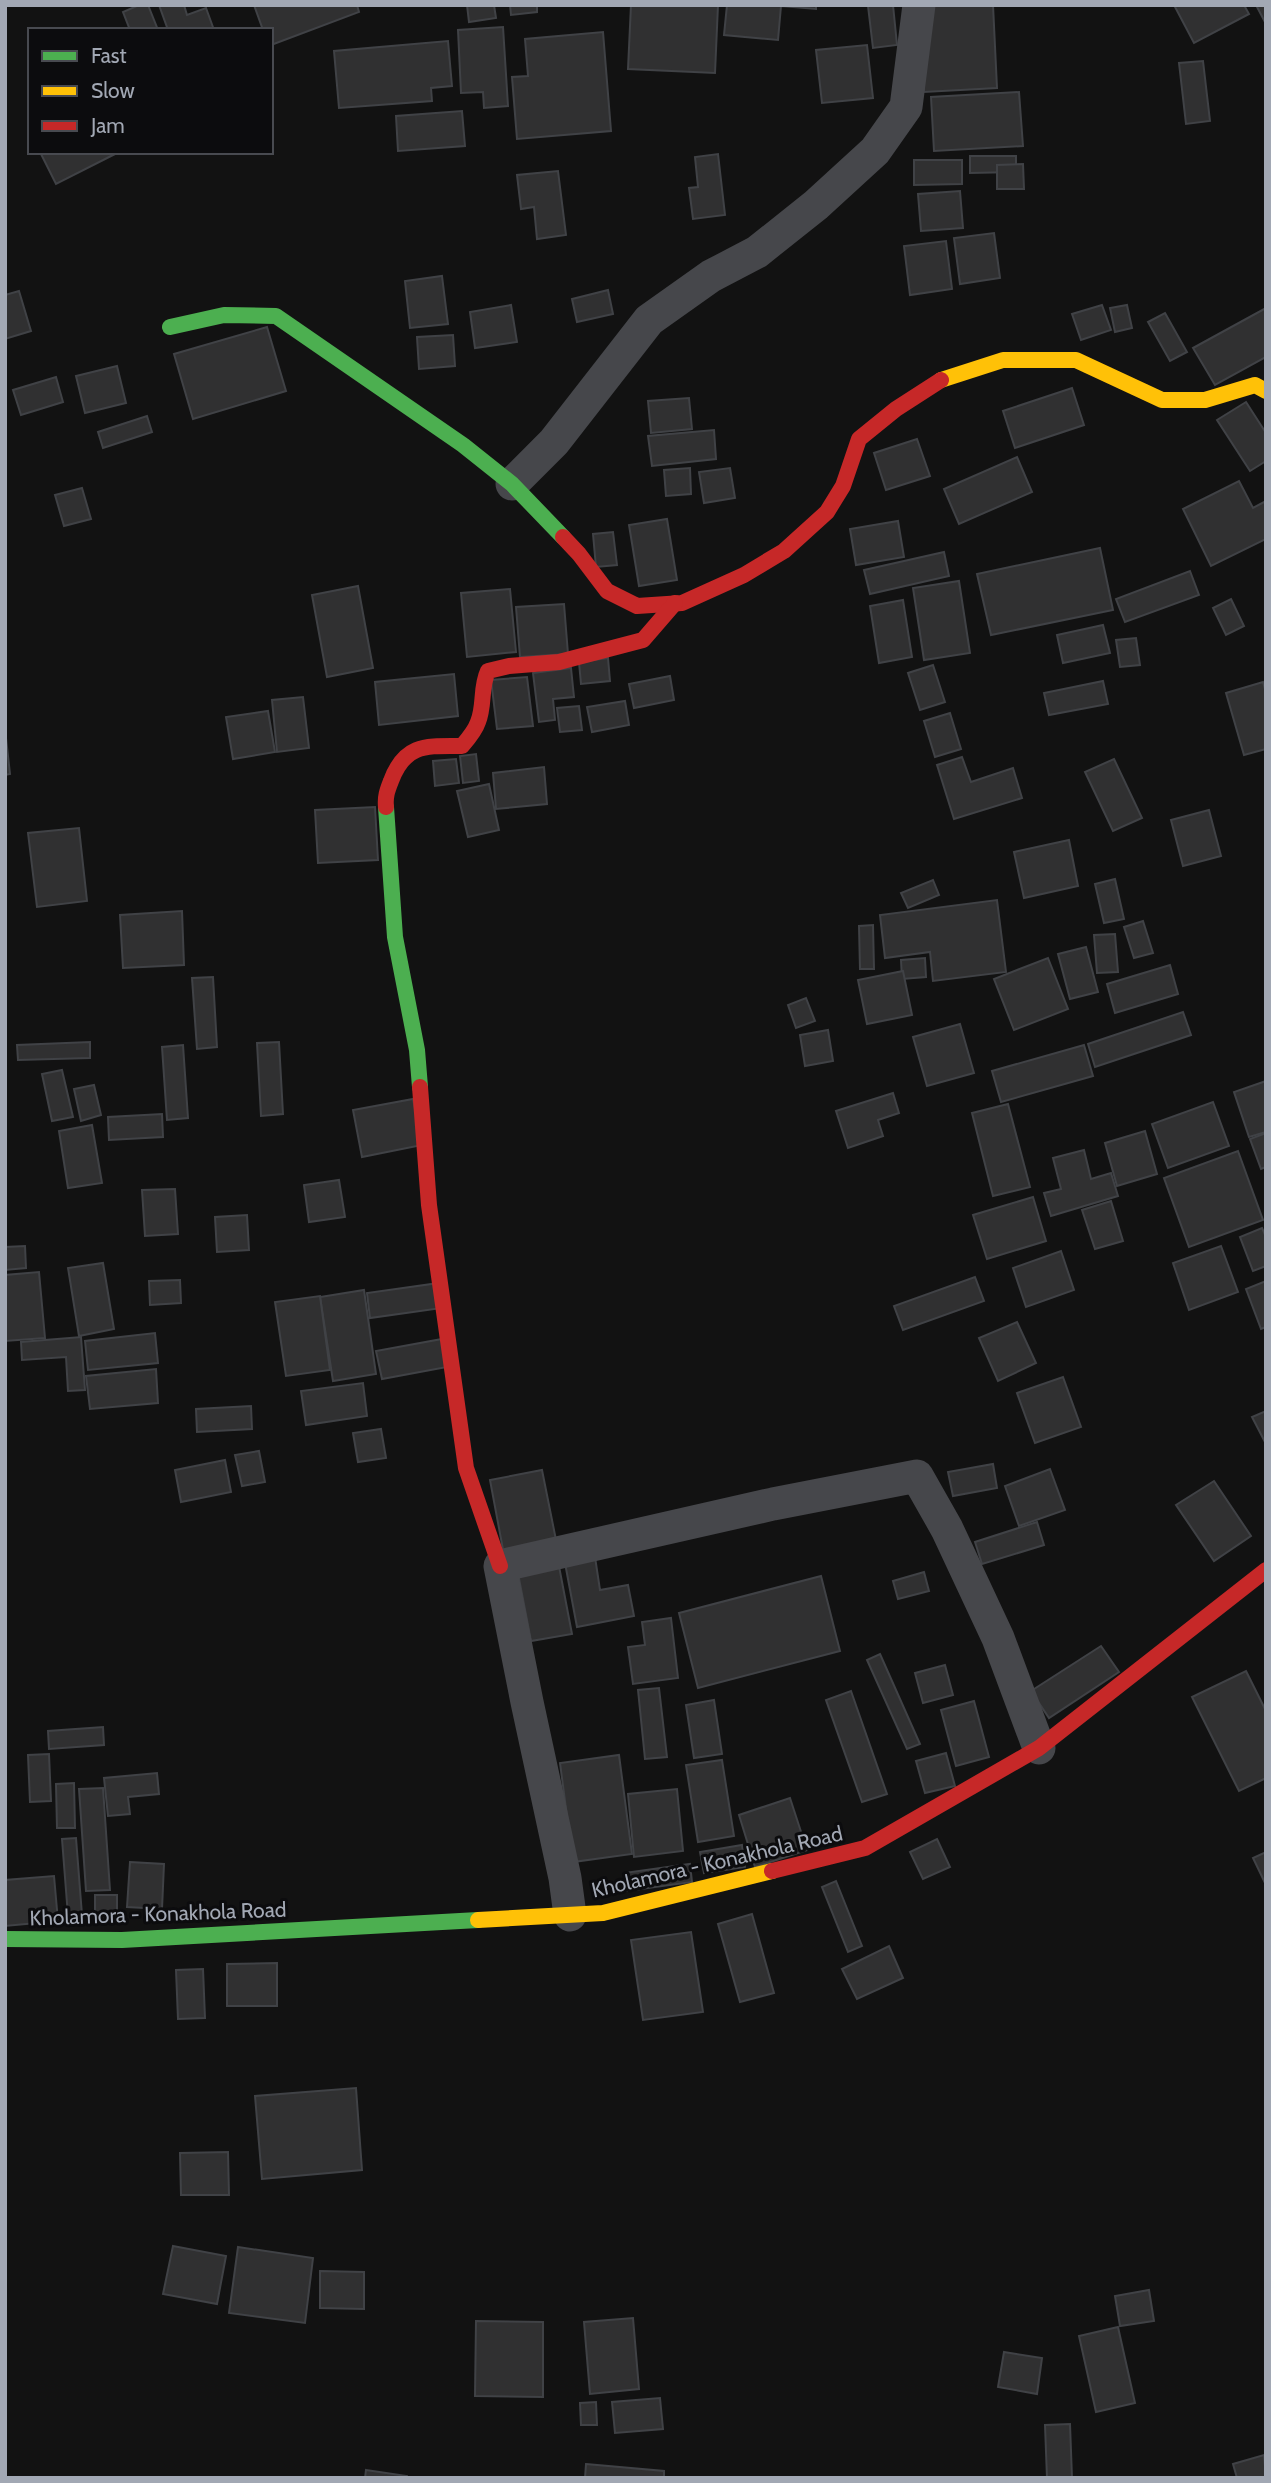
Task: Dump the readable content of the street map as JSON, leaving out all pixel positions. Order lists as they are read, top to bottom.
{
  "streets": {
    "street": ["Kholamora - Konakhola Road"]
  },
  "legend": ["Fast", "Slow", "Jam"]
}
